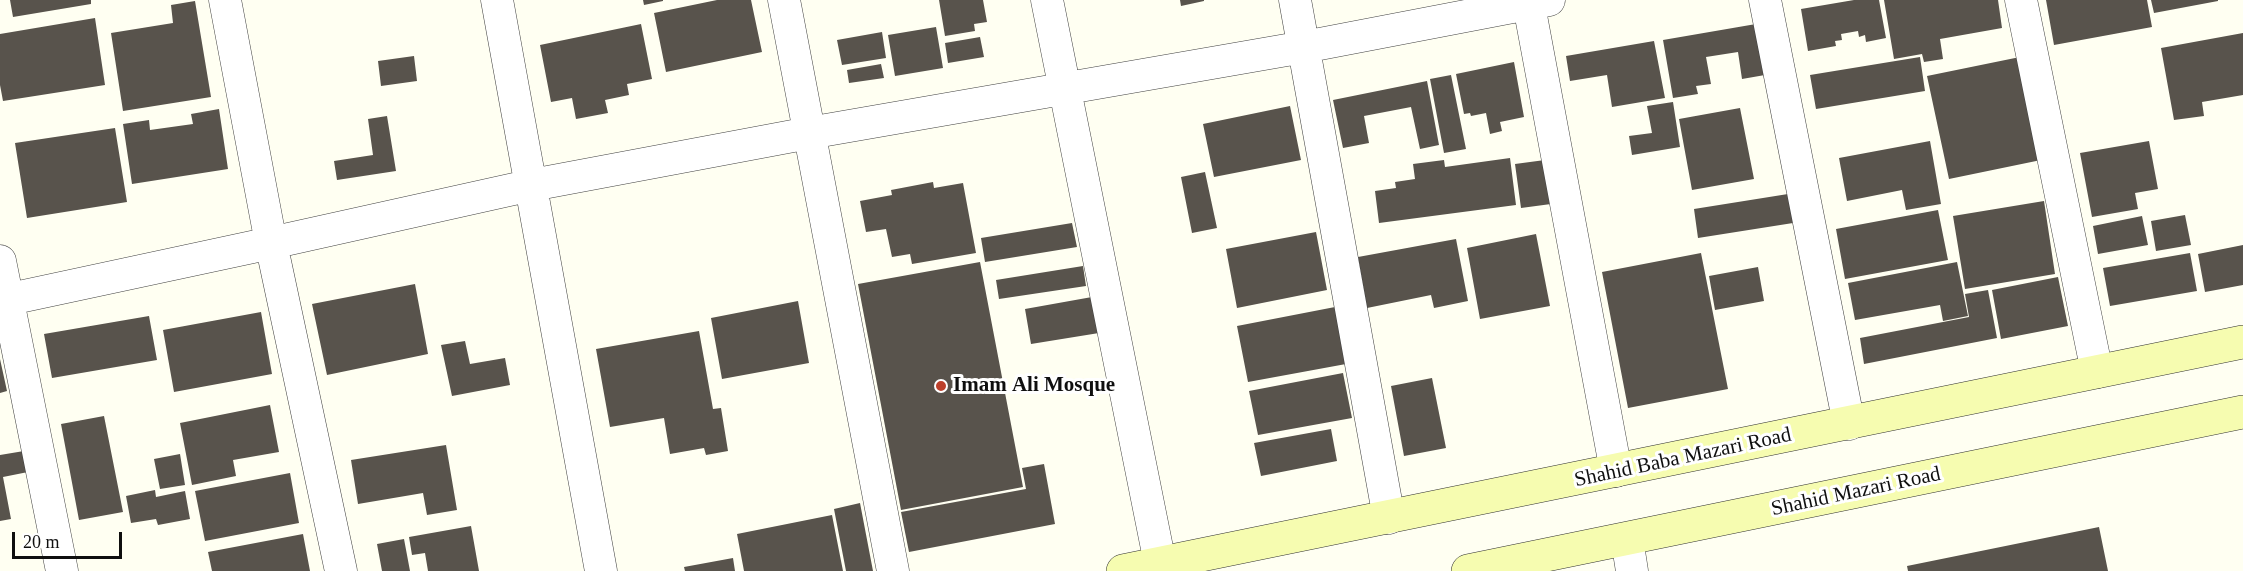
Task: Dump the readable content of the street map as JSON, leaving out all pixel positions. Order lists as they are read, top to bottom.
{
  "streets": {
    "main road": ["Shahid Baba Mazari Road", "Shahid Mazari Road"]
  },
  "places": ["Imam Ali Mosque"],
  "scale_bar": "20 m"
}
